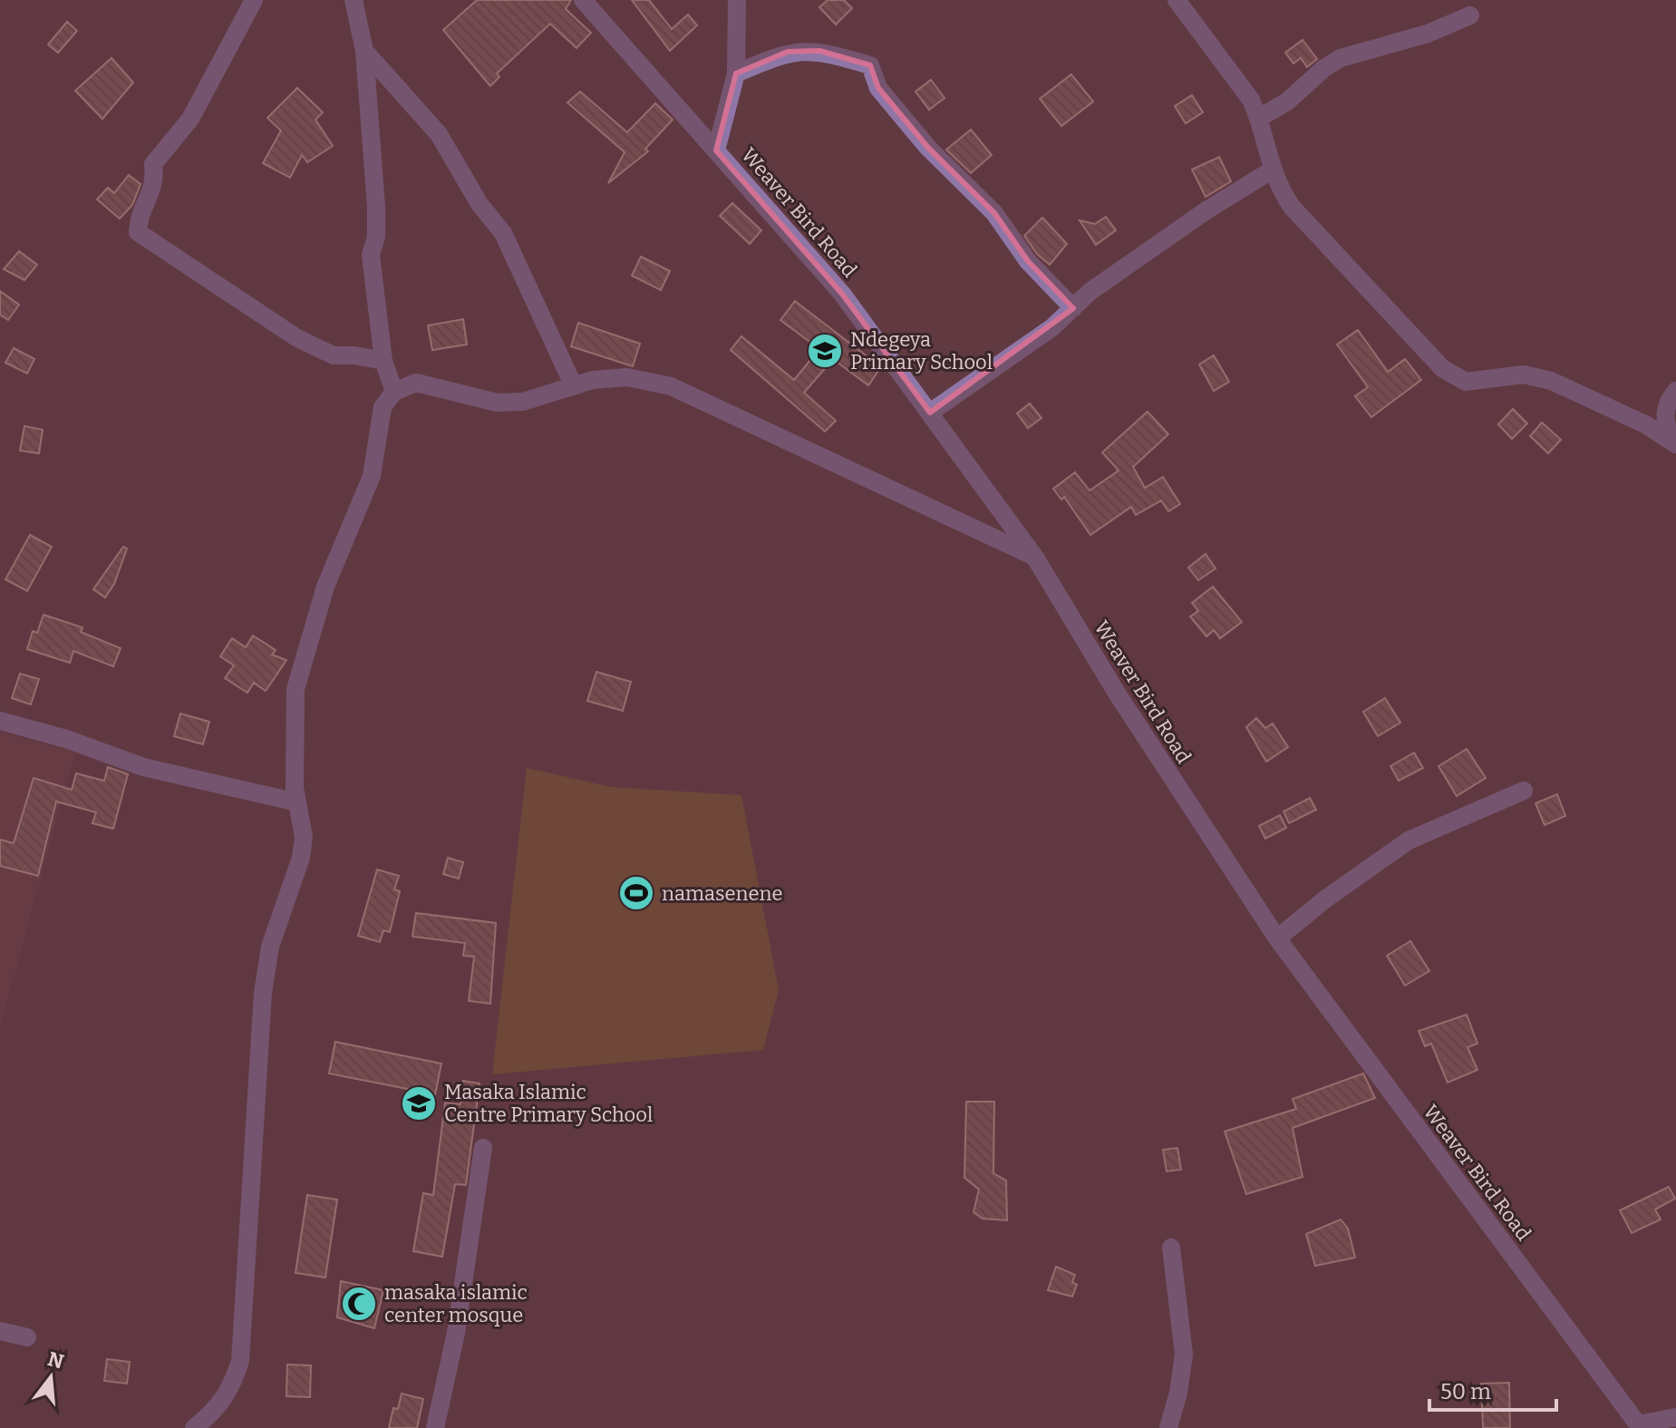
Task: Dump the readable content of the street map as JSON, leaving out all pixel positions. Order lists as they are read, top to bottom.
{
  "streets": {
    "street": ["Weaver Bird Road"]
  },
  "places": {
    "school or university": ["Ndegeya Primary School", "Masaka Islamic Centre Primary School"],
    "sports": ["namasenene"],
    "mosque": ["masaka islamic center mosque"]
  },
  "scale_bar": "50 m",
  "north": "top"
}
